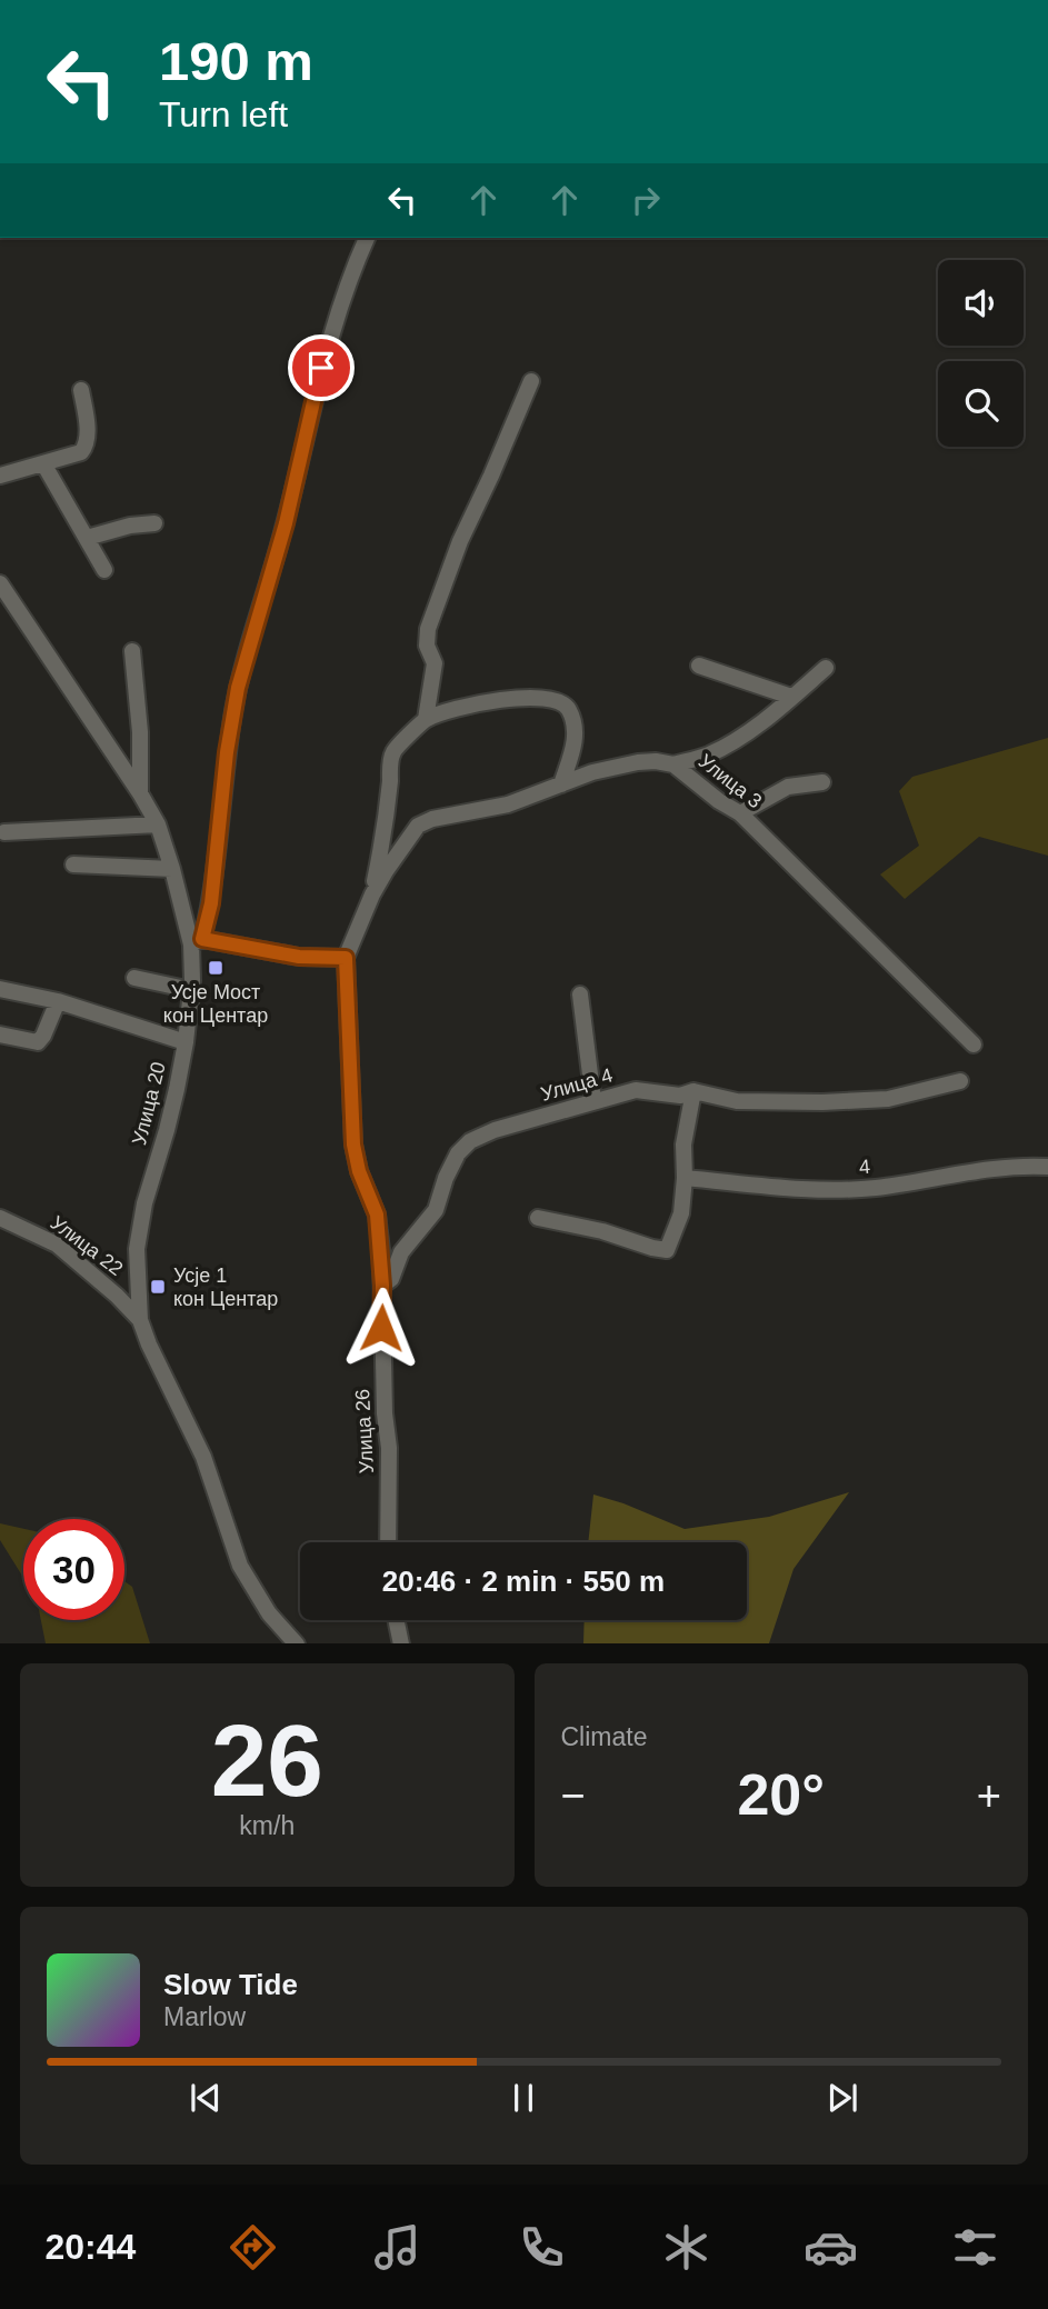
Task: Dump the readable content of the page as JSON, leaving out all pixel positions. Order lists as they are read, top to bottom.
{
  "streets": {
    "street": [
      "Улица 3",
      "Улица 4",
      "Улица 20",
      "4",
      "Улица 22",
      "Улица 26"
    ]
  },
  "crossings": [
    ["Улица 3", "Улица 26"],
    ["Улица 4", "Улица 26"],
    ["Улица 20", "Улица 22"]
  ],
  "places": {
    "transit": ["Усје Мост кон Центар", "Усје 1 кон Центар"]
  },
  "page": {
    "turn": ["190 m", "Turn left"],
    "limit": "30",
    "trip": "20:46 · 2 min · 550 m",
    "tile": [
      ["26", "km/h"],
      "Climate"
    ],
    "heat": ["−", "20°", "+"],
    "song": ["Slow Tide", "Marlow"],
    "tabs": "20:44"
  }
}
